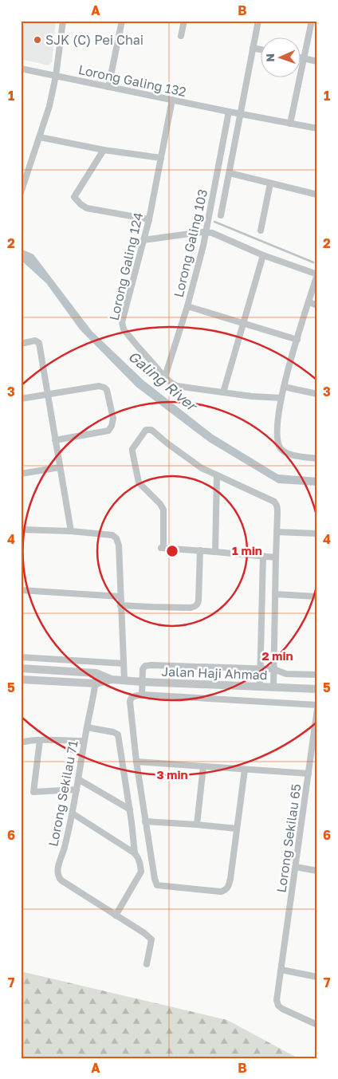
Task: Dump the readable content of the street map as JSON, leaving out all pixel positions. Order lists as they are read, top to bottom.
{
  "streets": {
    "street": [
      "Lorong Galing 132",
      "Lorong Galing 103",
      "Lorong Galing 124",
      "Jalan Haji Ahmad",
      "Lorong Sekilau 71",
      "Lorong Sekilau 65"
    ]
  },
  "crossings": [
    ["Lorong Galing 132", "Lorong Galing 103"],
    ["Lorong Galing 132", "Lorong Galing 124"],
    ["Lorong Galing 103", "Lorong Galing 124"],
    ["Jalan Haji Ahmad", "Lorong Sekilau 71"]
  ],
  "water": ["Galing River"],
  "places": ["SJK (C) Pei Chai"],
  "north": "left",
  "grid": {
    "columns": ["A", "B"],
    "rows": [
      "1",
      "2",
      "3",
      "4",
      "5",
      "6",
      "7"
    ]
  },
  "rings": ["1 min", "2 min", "3 min"]
}
